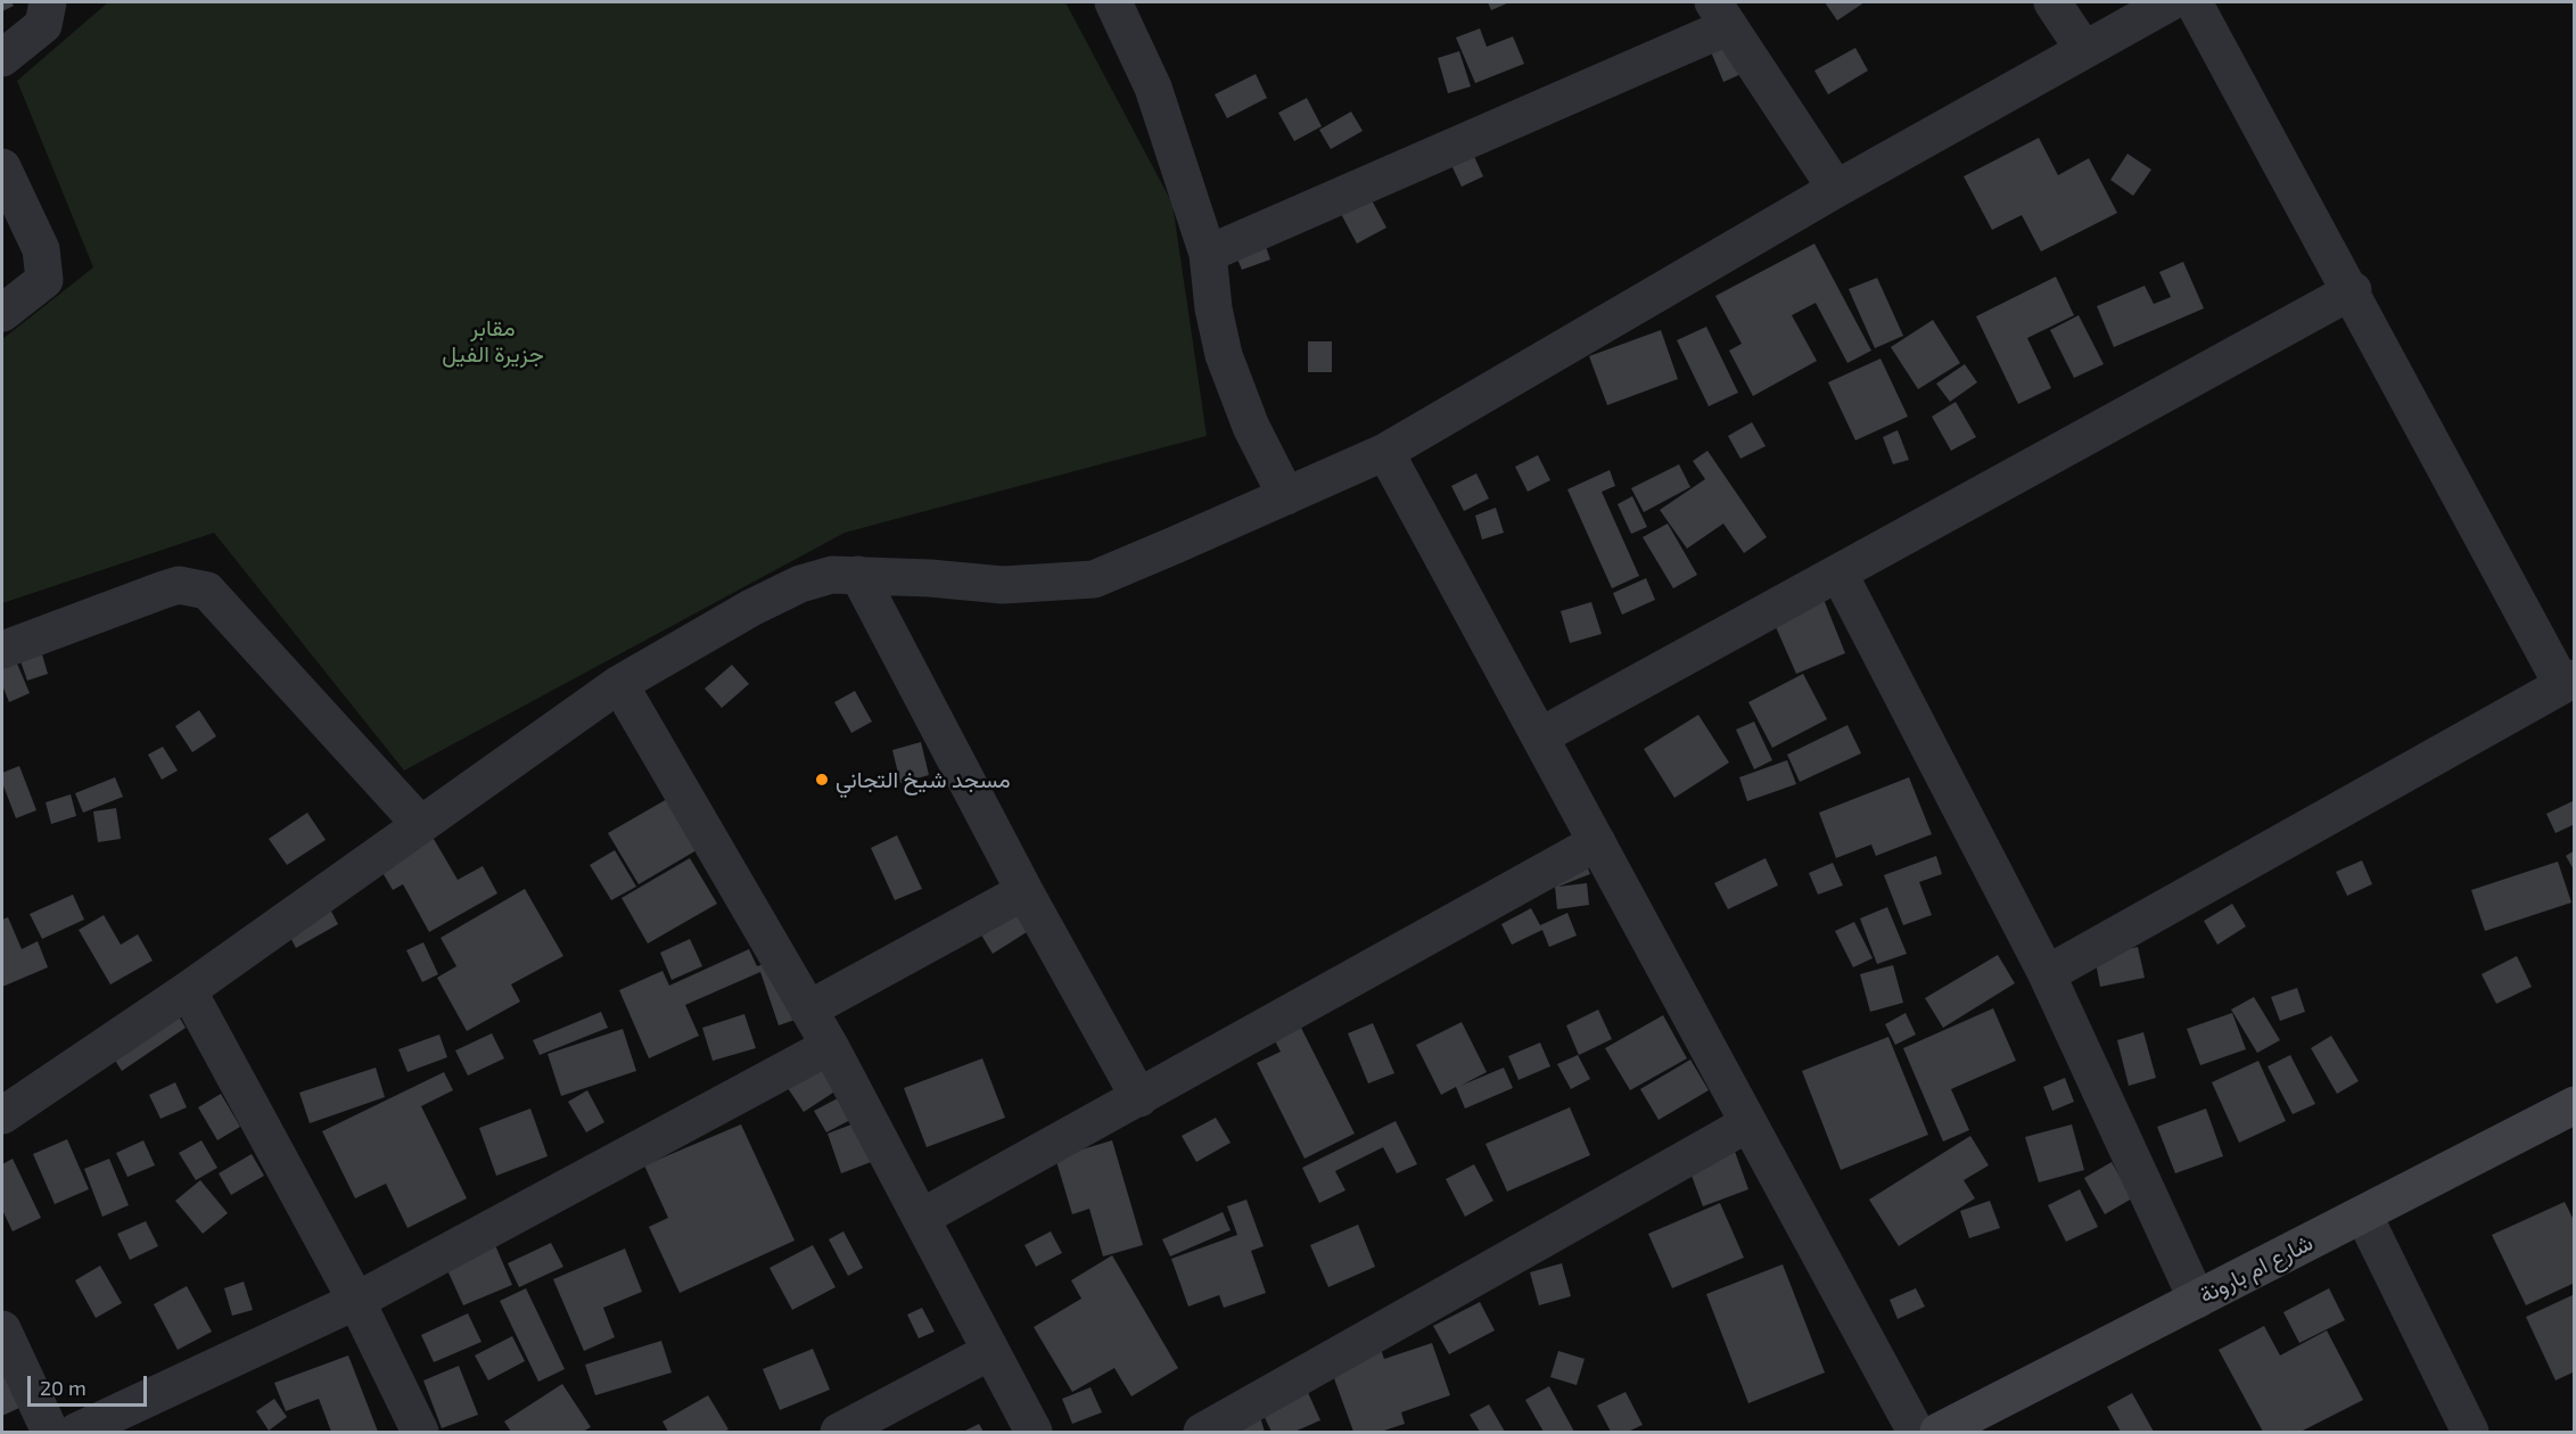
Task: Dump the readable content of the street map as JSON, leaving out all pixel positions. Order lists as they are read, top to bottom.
{
  "streets": {
    "street": ["شارع ام بارونة"]
  },
  "parks": ["مقابر جزيرة الفيل"],
  "places": ["مسجد شيخ التجاني"],
  "scale_bar": "20 m"
}
